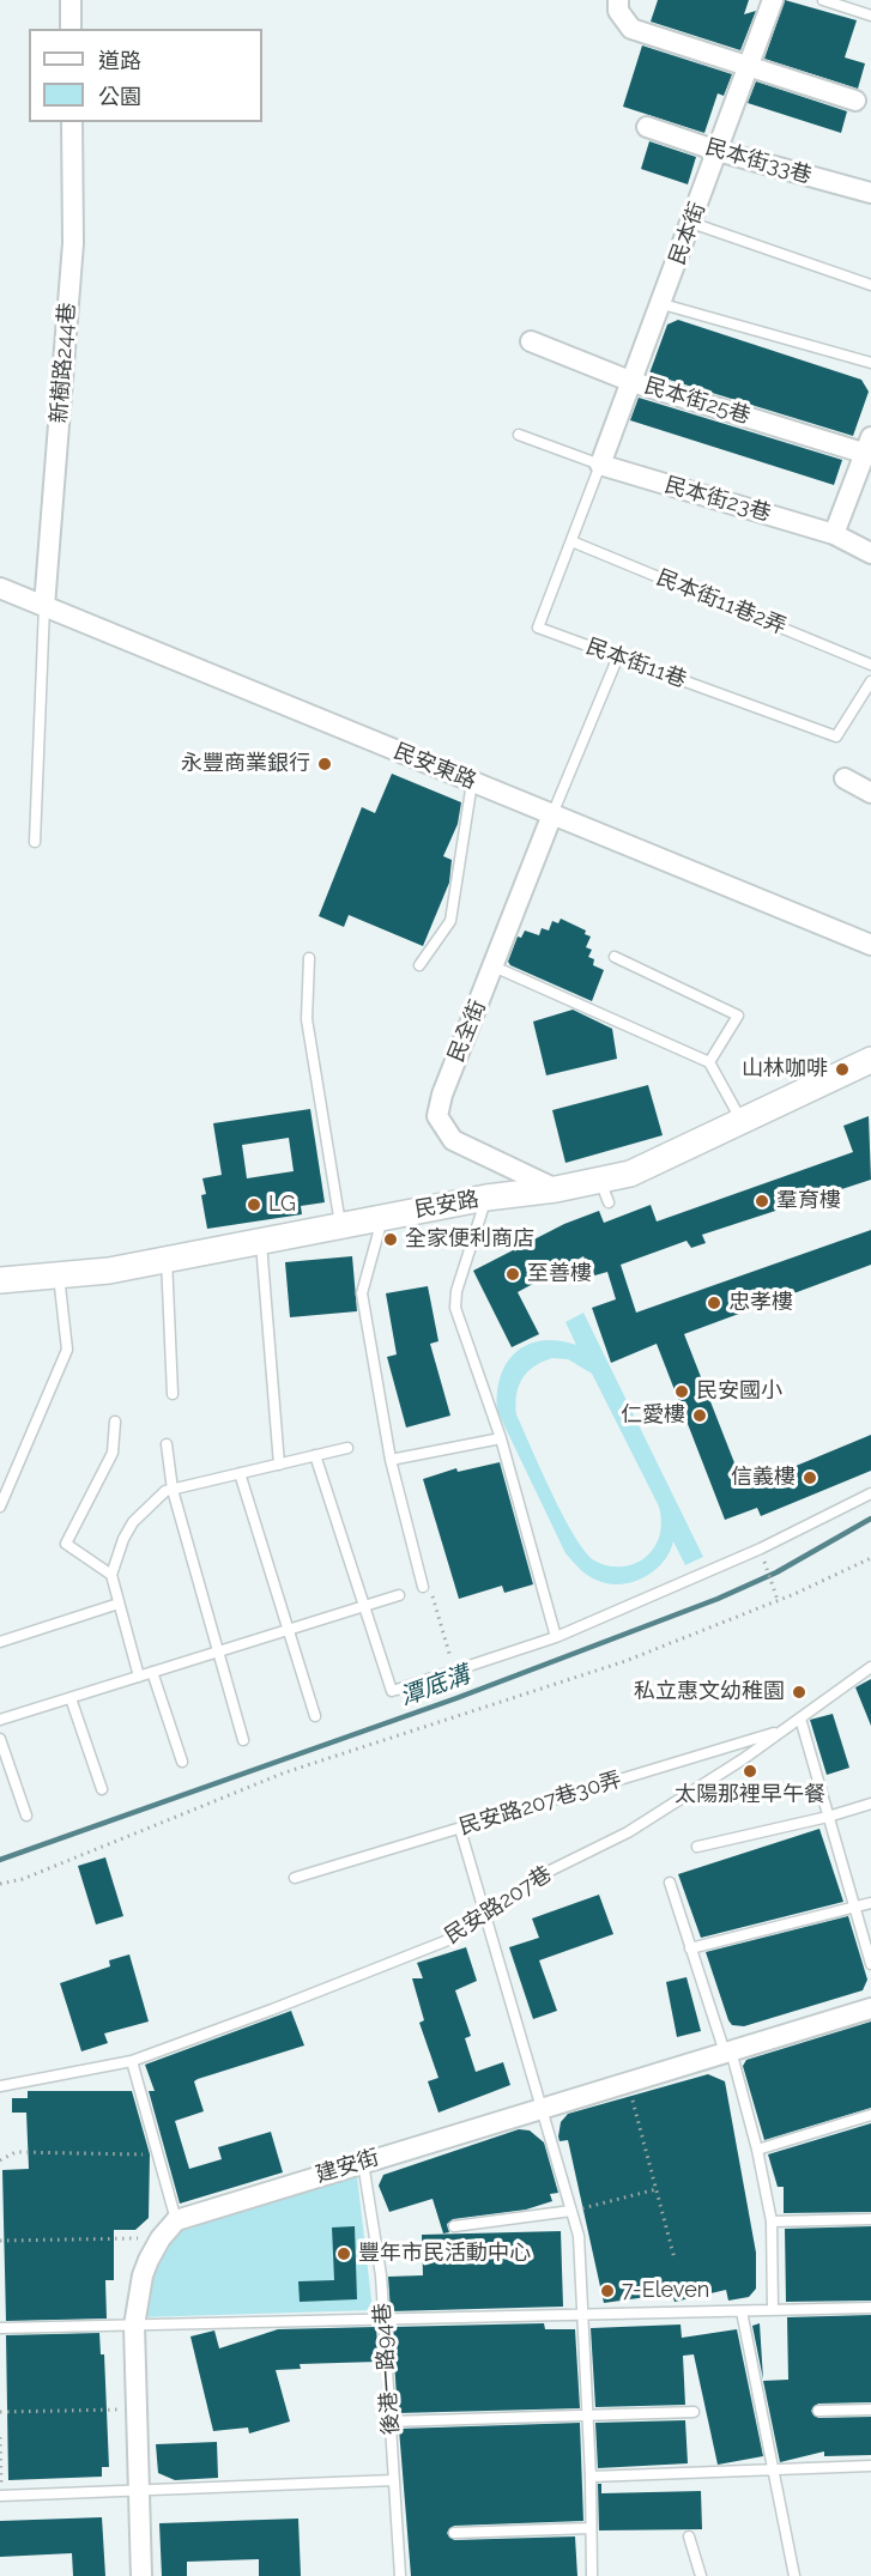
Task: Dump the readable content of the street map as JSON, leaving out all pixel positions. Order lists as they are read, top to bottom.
{
  "streets": {
    "street": [
      "民本街33巷",
      "民本街",
      "新樹路244巷",
      "民本街25巷",
      "民本街23巷",
      "民安東路",
      "民全街",
      "民安路",
      "建安街"
    ],
    "lane": [
      "民本街11巷2弄",
      "民本街11巷",
      "民安路207巷30弄",
      "民安路207巷",
      "後港一路94巷"
    ]
  },
  "crossings": [
    ["民本街33巷", "民本街"],
    ["民本街", "民本街25巷"],
    ["民本街", "民本街23巷"],
    ["民本街", "民本街11巷"],
    ["新樹路244巷", "民安東路"],
    ["民本街23巷", "民本街11巷"],
    ["民本街11巷2弄", "民本街11巷"],
    ["民安東路", "民全街"],
    ["民全街", "民安路"],
    ["民安路207巷30弄", "民安路207巷"],
    ["建安街", "後港一路94巷"]
  ],
  "water": ["潭底溝"],
  "places": [
    "永豐商業銀行",
    "山林咖啡",
    "羣育樓",
    "LG",
    "全家便利商店",
    "至善樓",
    "忠孝樓",
    "民安國小",
    "仁愛樓",
    "信義樓",
    "私立惠文幼稚園",
    "太陽那裡早午餐",
    "豐年市民活動中心",
    "7-Eleven"
  ],
  "legend": ["道路", "公園"]
}
